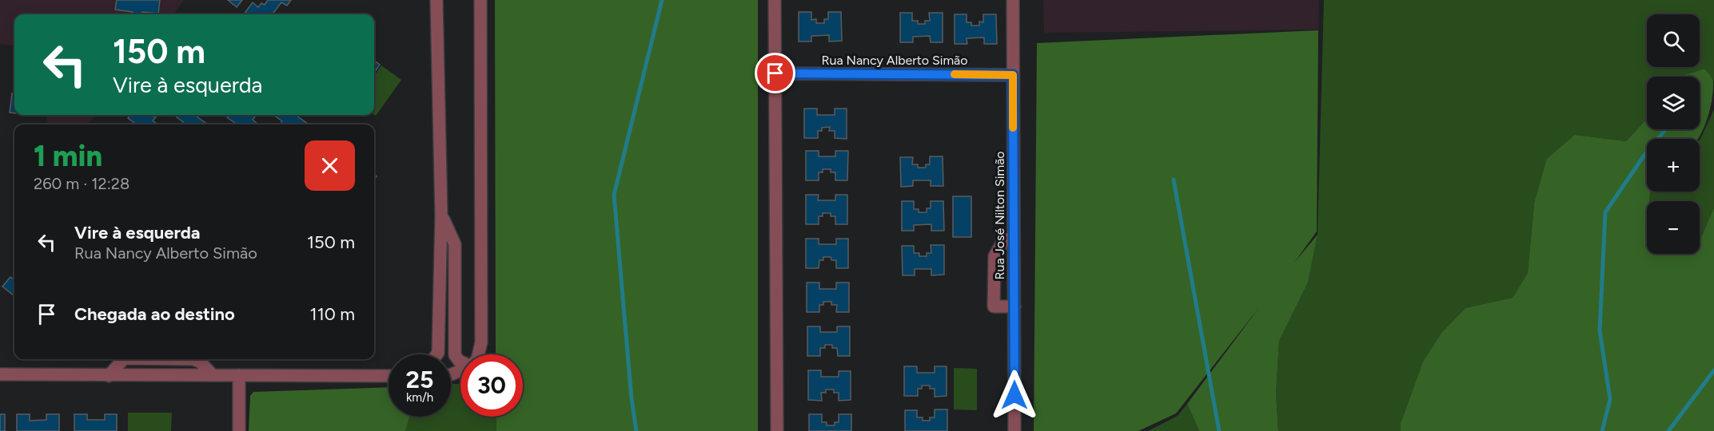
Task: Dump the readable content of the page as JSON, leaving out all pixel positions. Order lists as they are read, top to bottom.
{
  "streets": {
    "street": ["Rua Nancy Alberto Simão", "Rua José Nilton Simão"]
  },
  "crossings": [
    ["Rua Nancy Alberto Simão", "Rua José Nilton Simão"]
  ],
  "page": {
    "map_buttons": ["+", "−"],
    "turn": ["150 m", "Vire à esquerda"],
    "heading": ["1 min", "260 m · 12:28"],
    "list": [
      {
        "name": "Vire à esquerda",
        "note": "Rua Nancy Alberto Simão",
        "value": "150 m"
      },
      {
        "name": "Chegada ao destino",
        "value": "110 m"
      }
    ],
    "speed": "25 km/h",
    "limit": "30"
  }
}
